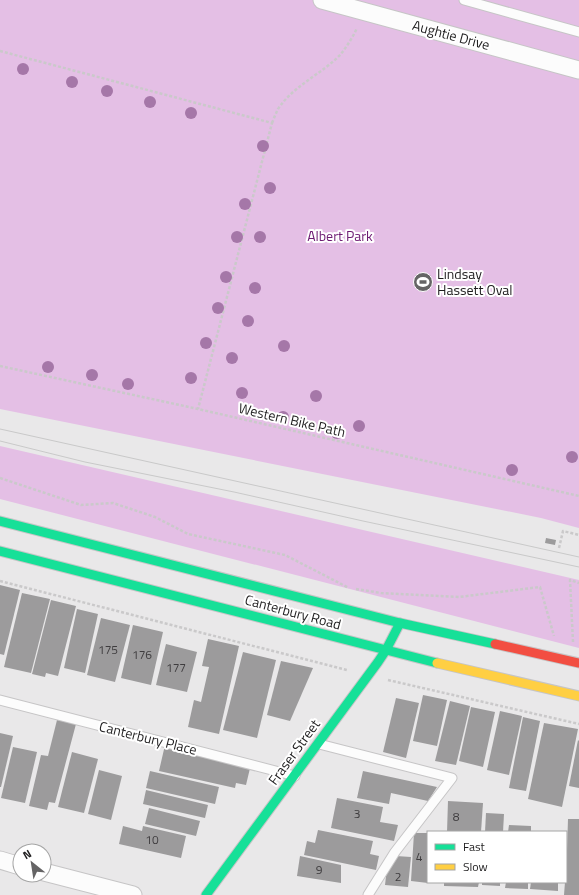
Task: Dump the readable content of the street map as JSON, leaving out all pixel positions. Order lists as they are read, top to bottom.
{
  "streets": {
    "main road": ["Canterbury Road", "Fraser Street"],
    "street": ["Aughtie Drive"],
    "lane": ["Canterbury Place"],
    "path": ["Western Bike Path"]
  },
  "crossings": [
    ["Canterbury Road", "Fraser Street"],
    ["Canterbury Place", "Fraser Street"]
  ],
  "parks": ["Albert Park"],
  "places": {
    "sports": ["Lindsay Hassett Oval"]
  },
  "house_numbers": [
    "175",
    "176",
    "177",
    "3",
    "8",
    "10",
    "4",
    "9",
    "2"
  ],
  "legend": ["Fast", "Slow"],
  "north": "top left"
}
